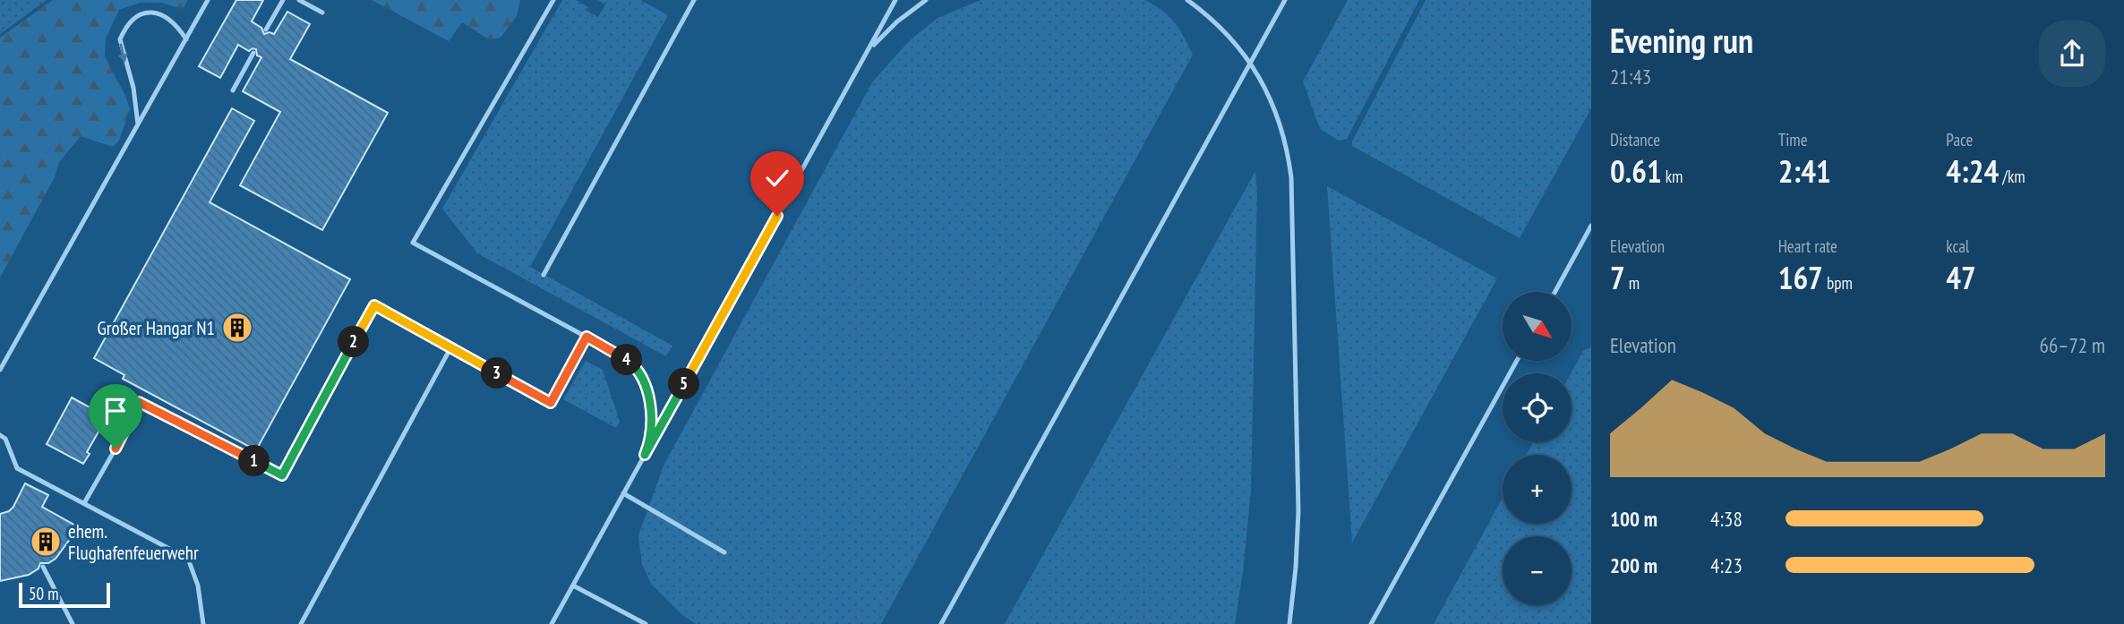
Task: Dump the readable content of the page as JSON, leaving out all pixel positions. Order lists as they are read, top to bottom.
{
  "places": {
    "building": ["Großer Hangar N1", "ehem. Flughafenfeuerwehr"]
  },
  "scale_bar": "50 m",
  "north": "bottom right",
  "page": {
    "heading": ["Evening run", "21:43"],
    "stats": [
      ["Distance", "0.61 km"],
      ["Time", "2:41"],
      ["Pace", "4:24 /km"],
      ["Elevation", "7 m"],
      ["Heart rate", "167 bpm"],
      ["kcal", "47"]
    ],
    "map_buttons": ["+", "−"],
    "chart": ["Elevation", "66–72 m"],
    "pins": [
      "2",
      "4",
      "3",
      "5",
      "1"
    ],
    "list": [
      {
        "name": "100 m",
        "note": "4:38"
      },
      {
        "name": "200 m",
        "note": "4:23"
      }
    ],
    "scale": "50 m"
  }
}
